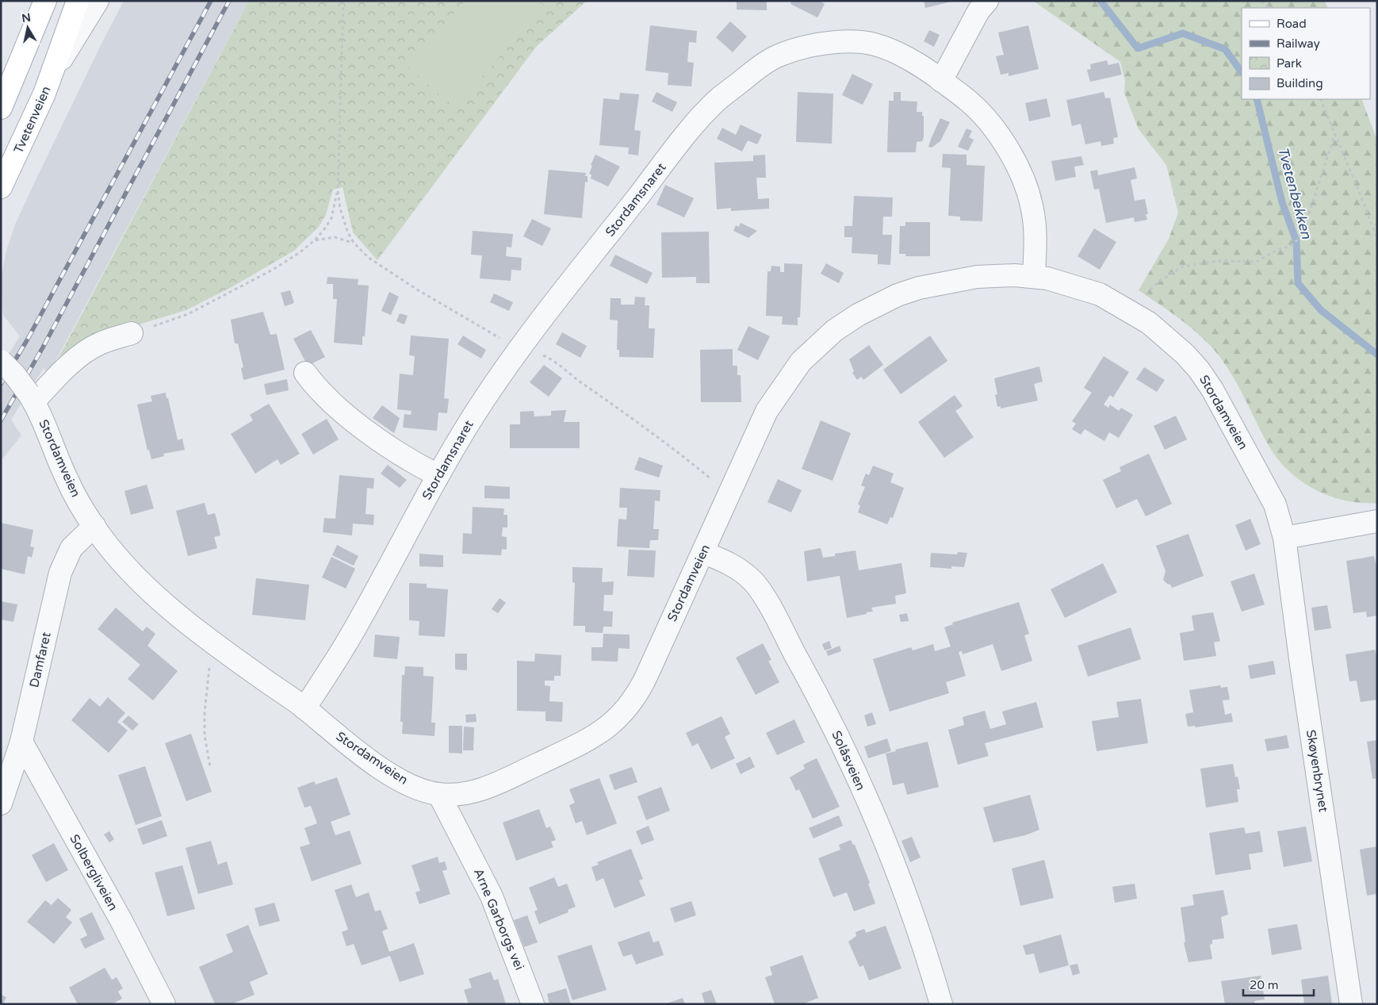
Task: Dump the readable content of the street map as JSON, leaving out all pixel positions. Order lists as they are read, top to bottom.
{
  "streets": {
    "main road": ["Tvetenveien"],
    "street": [
      "Stordamsnaret",
      "Stordamveien",
      "Damfaret",
      "Solåsveien",
      "Skøyenbrynet",
      "Solbergliveien",
      "Arne Garborgs vei"
    ]
  },
  "crossings": [
    ["Stordamsnaret", "Stordamveien"],
    ["Stordamveien", "Damfaret"],
    ["Stordamveien", "Solåsveien"],
    ["Stordamveien", "Skøyenbrynet"],
    ["Stordamveien", "Arne Garborgs vei"],
    ["Damfaret", "Solbergliveien"]
  ],
  "water": ["Tvetenbekken"],
  "legend": [
    "Road",
    "Railway",
    "Park",
    "Building"
  ],
  "scale_bar": "20 m",
  "north": "top"
}
